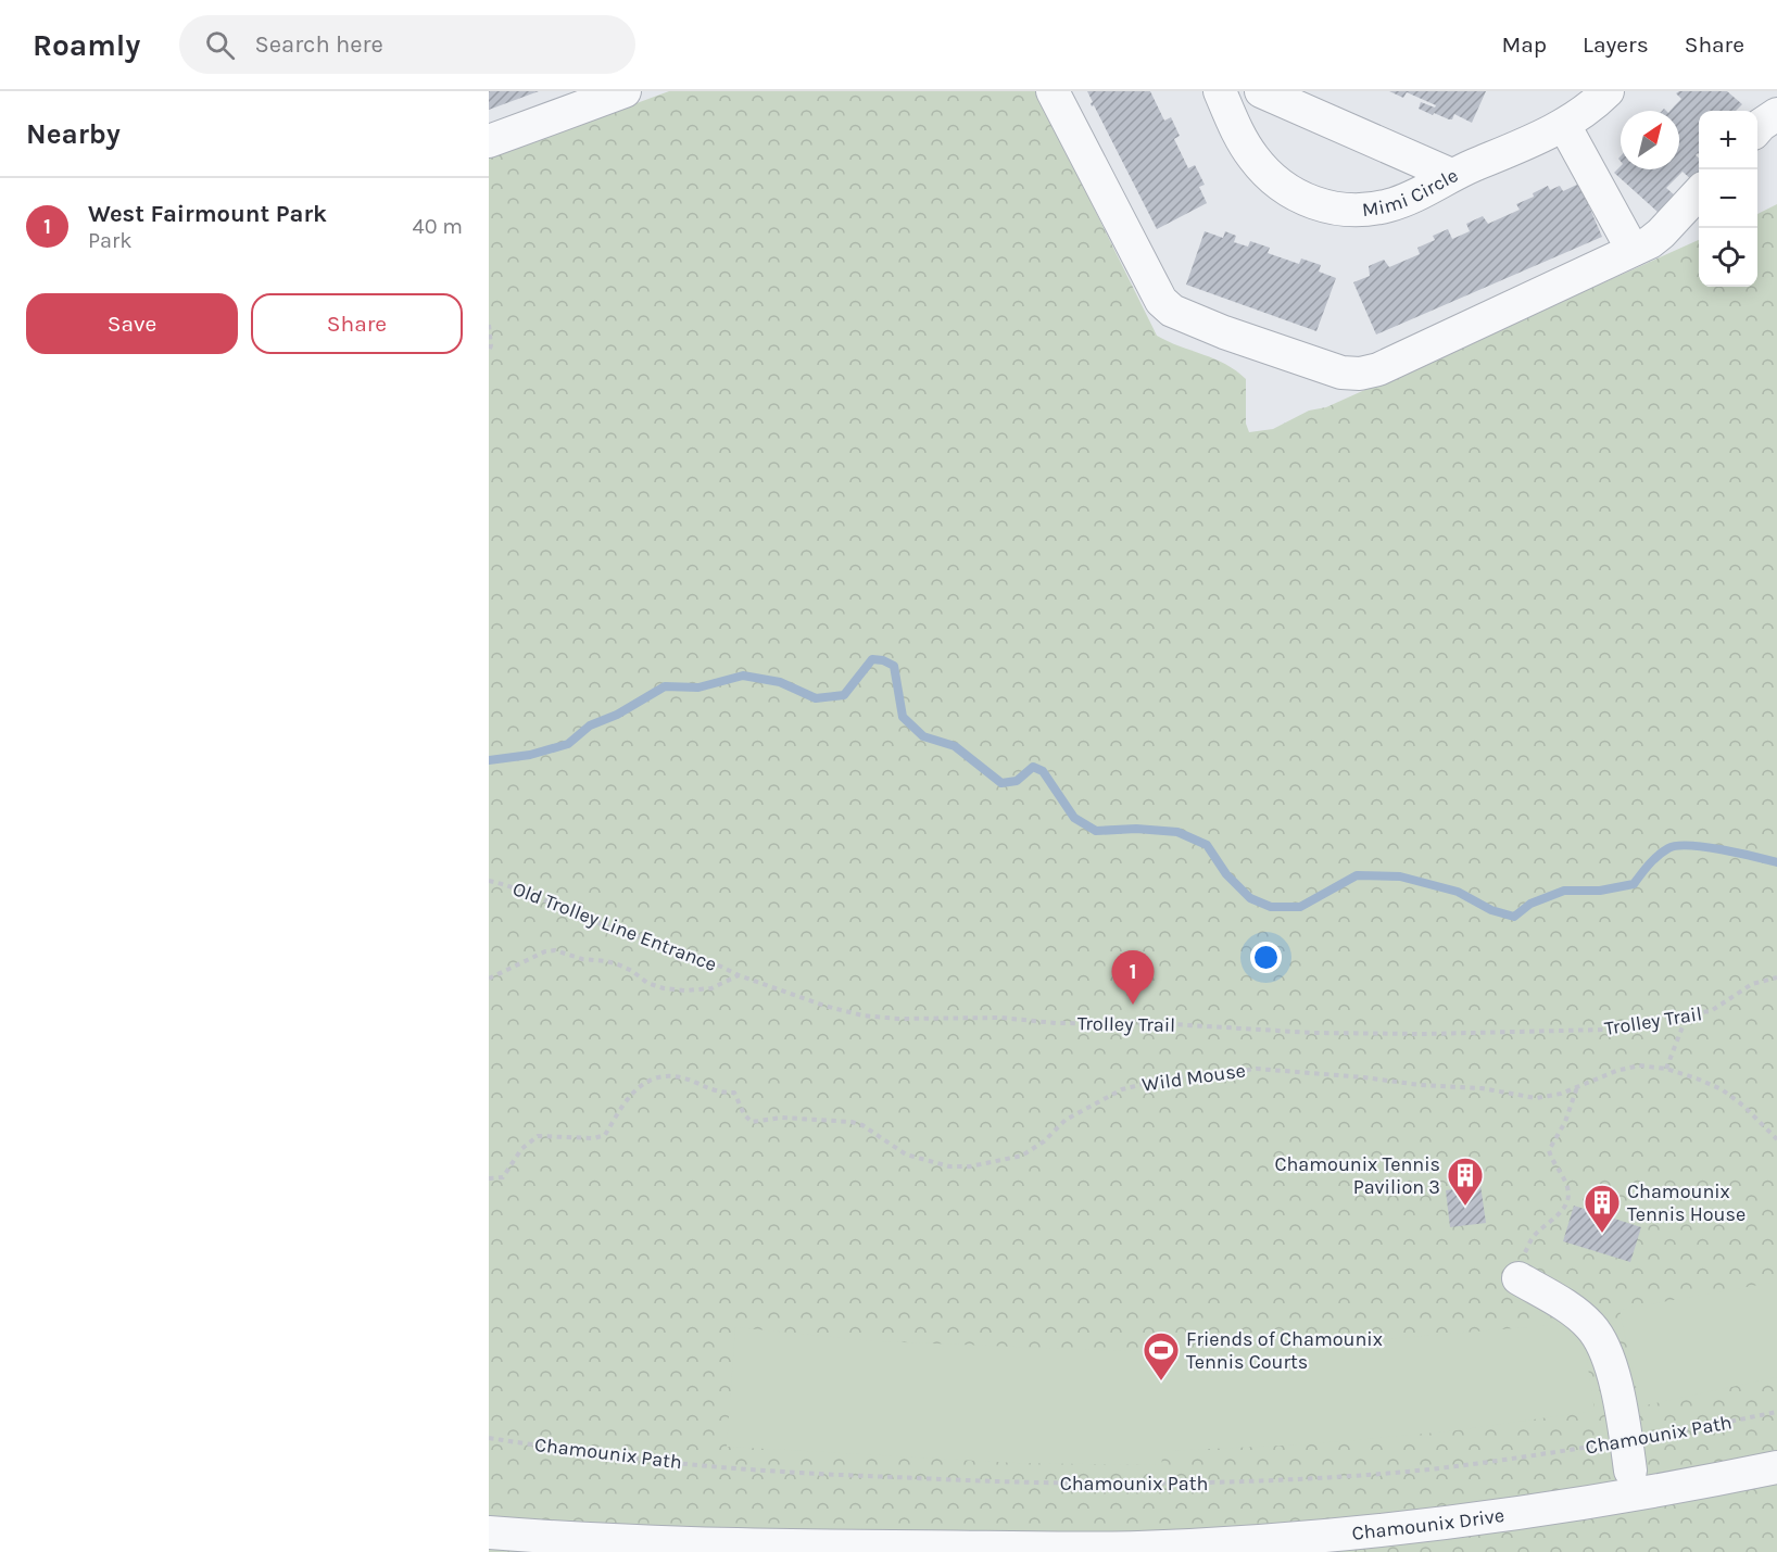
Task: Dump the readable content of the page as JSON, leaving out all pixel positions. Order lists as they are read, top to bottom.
{
  "streets": {
    "street": ["Mimi Circle", "Chamounix Drive"],
    "path": [
      "Old Trolley Line Entrance",
      "Trolley Trail",
      "Wild Mouse",
      "Chamounix Path"
    ]
  },
  "crossings": [
    ["Old Trolley Line Entrance", "Trolley Trail"]
  ],
  "places": {
    "building": ["Chamounix Tennis Pavilion 3", "Chamounix Tennis House"],
    "sports": ["Friends of Chamounix Tennis Courts"]
  },
  "north": "top right",
  "page": {
    "header": "Roamly",
    "search": "Search here",
    "nav": ["Map", "Layers", "Share"],
    "heading": "Nearby",
    "map_buttons": ["+", "−"],
    "list": [
      {
        "mark": "1",
        "name": "West Fairmount Park",
        "note": "Park",
        "value": "40 m"
      }
    ],
    "buttons": ["Save", "Share"],
    "pins": "1"
  }
}
